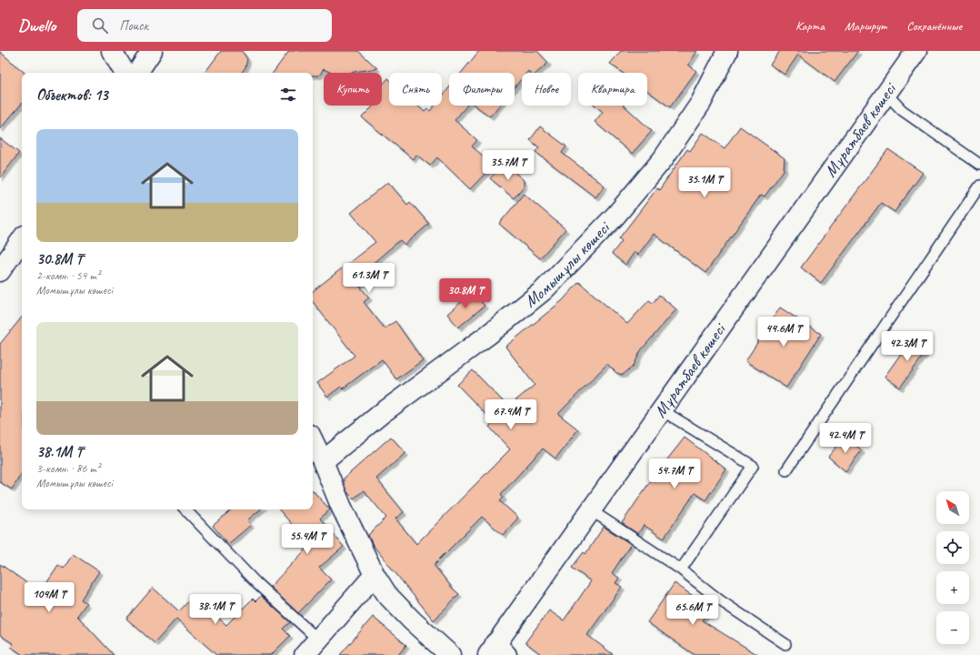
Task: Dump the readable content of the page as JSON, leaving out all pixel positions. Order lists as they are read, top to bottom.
{
  "streets": {
    "street": ["Мұратбаев көшесі", "Момышұлы көшесі"]
  },
  "north": "top left",
  "page": {
    "header": "Dwello",
    "search": "Поиск",
    "nav": ["Карта", "Маршрут", "Сохранённые"],
    "chip": [
      "Купить",
      "Снять",
      "Фильтры",
      "Новое",
      "Квартира"
    ],
    "heading": "Объектов: 13",
    "list": [
      {
        "name": "30.8M ₸",
        "note": "2-комн. · 54 m² · Момышұлы көшесі"
      },
      {
        "name": "38.1M ₸",
        "note": "3-комн. · 86 m² · Момышұлы көшесі"
      }
    ],
    "price": [
      "35.7M ₸",
      "35.1M ₸",
      "61.3M ₸",
      "30.8M ₸",
      "44.6M ₸",
      "42.3M ₸",
      "67.4M ₸",
      "42.4M ₸",
      "54.7M ₸",
      "55.4M ₸",
      "104M ₸",
      "38.1M ₸",
      "65.6M ₸"
    ],
    "map_buttons": ["+", "−"]
  }
}
